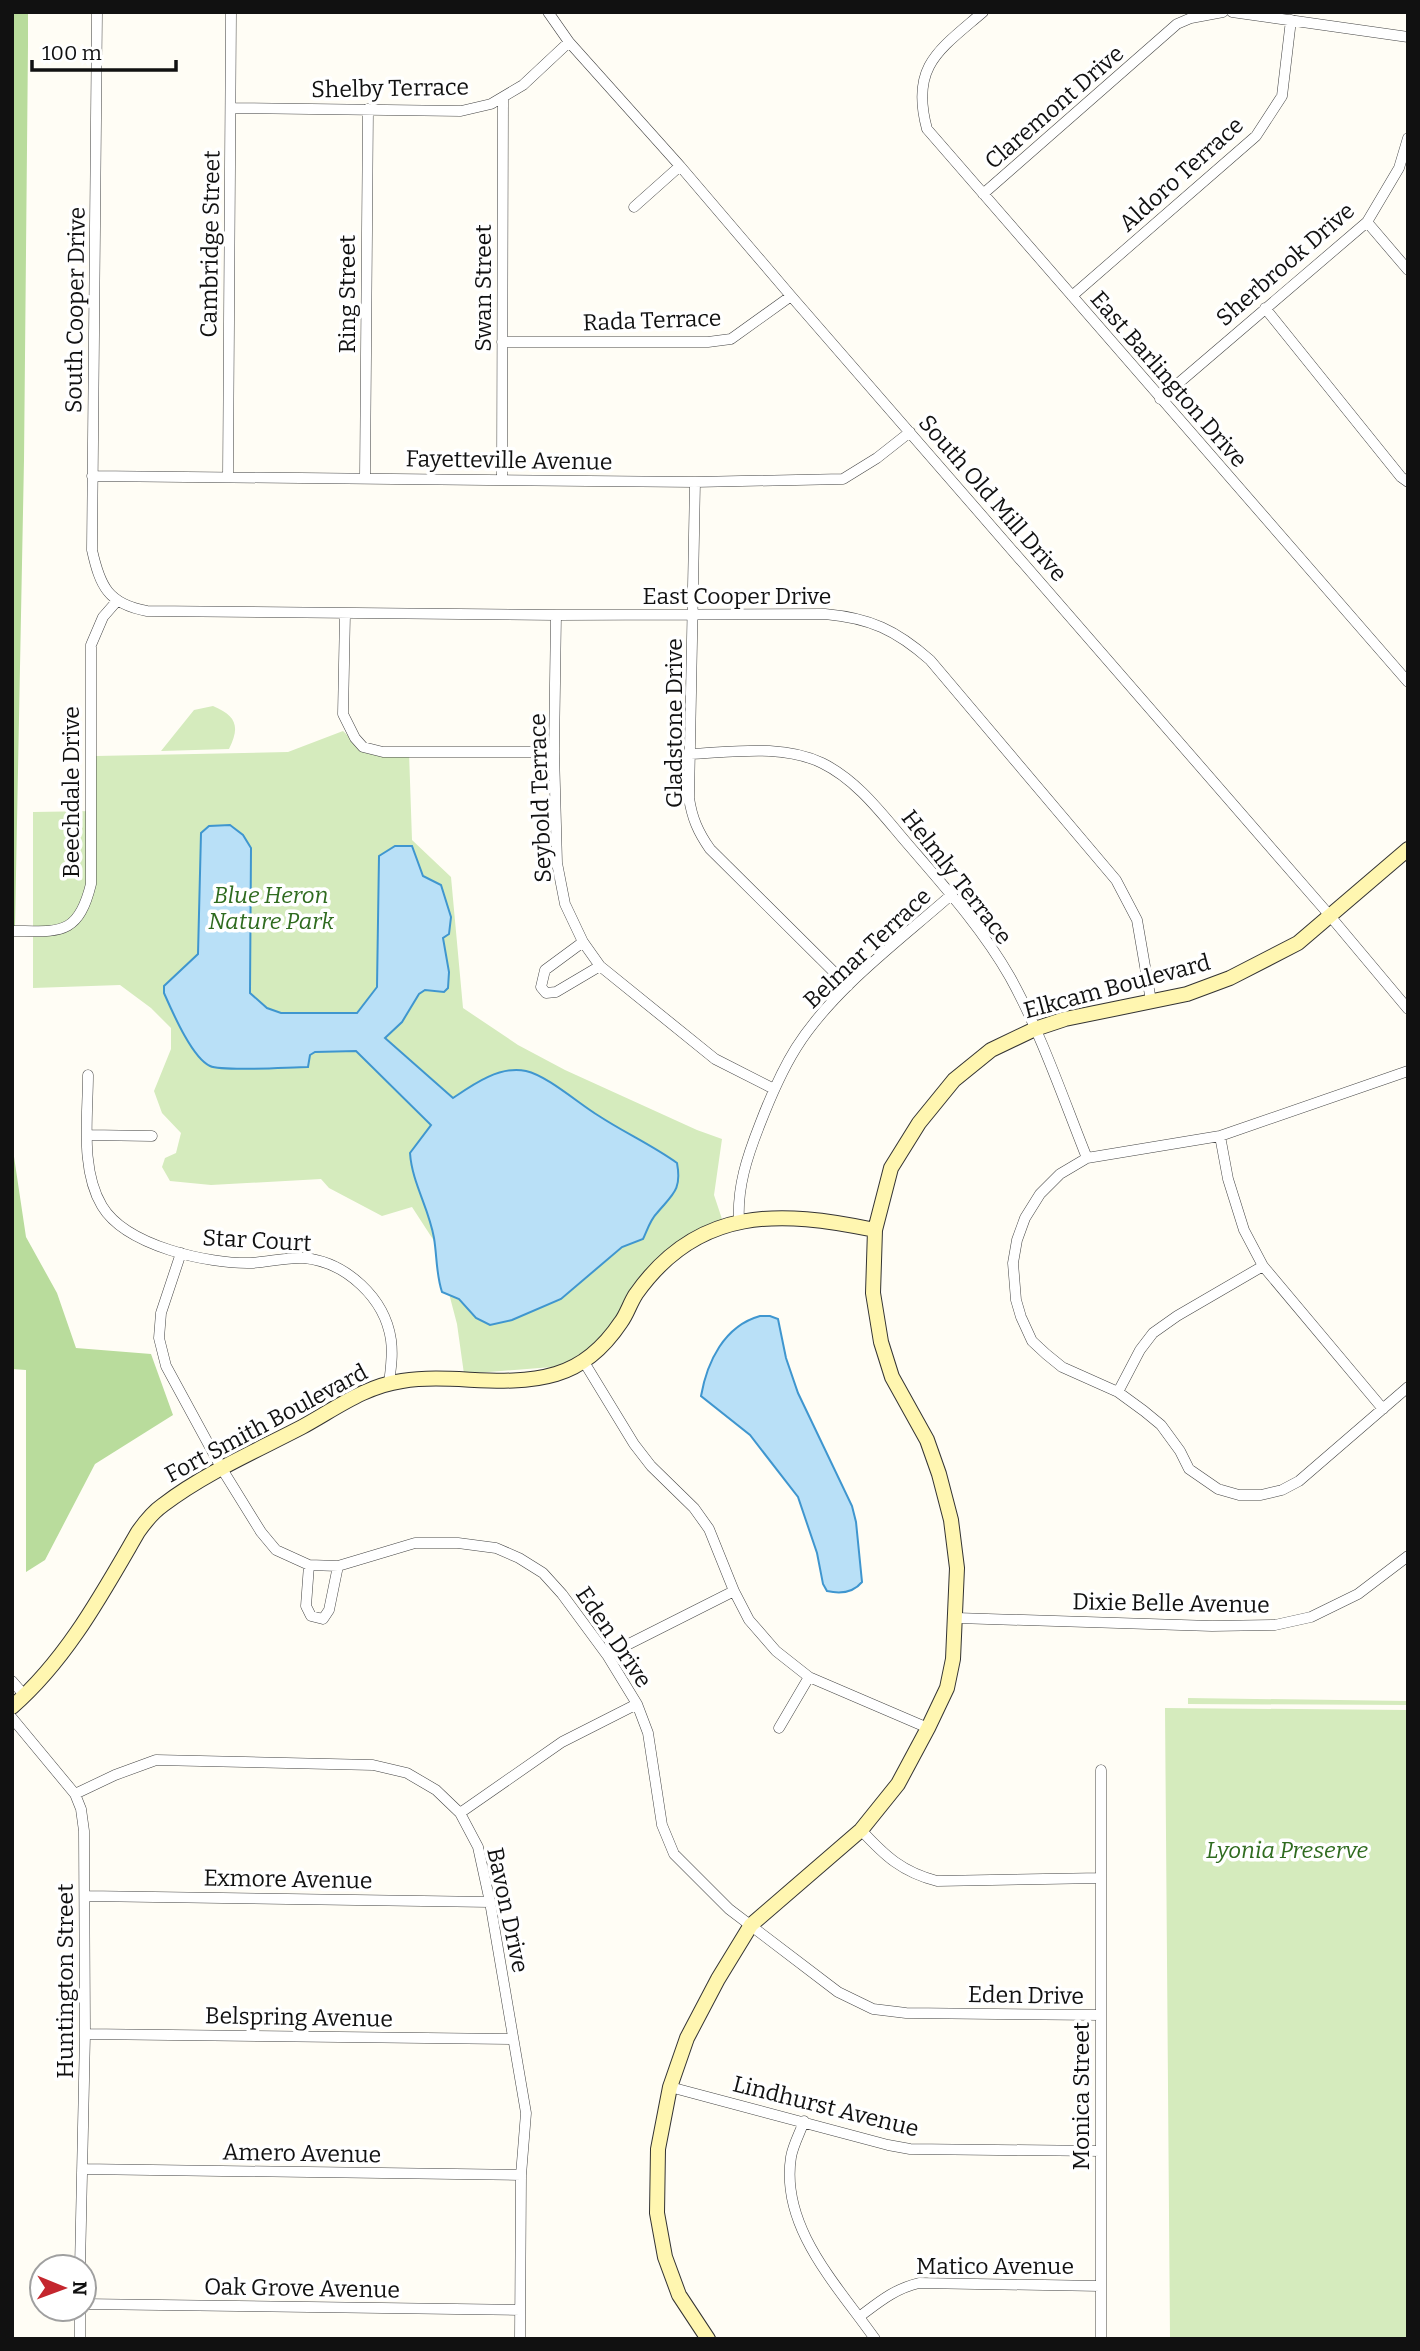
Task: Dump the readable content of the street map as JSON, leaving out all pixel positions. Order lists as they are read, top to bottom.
{
  "streets": {
    "street": [
      "Shelby Terrace",
      "Claremont Drive",
      "Aldoro Terrace",
      "Cambridge Street",
      "Sherbrook Drive",
      "Swan Street",
      "Ring Street",
      "South Cooper Drive",
      "Rada Terrace",
      "East Barlington Drive",
      "Fayetteville Avenue",
      "South Old Mill Drive",
      "East Cooper Drive",
      "Gladstone Drive",
      "Beechdale Drive",
      "Seybold Terrace",
      "Helmly Terrace",
      "Belmar Terrace",
      "Elkcam Boulevard",
      "Star Court",
      "Fort Smith Boulevard",
      "Dixie Belle Avenue",
      "Eden Drive",
      "Exmore Avenue",
      "Bavon Drive",
      "Huntington Street",
      "Belspring Avenue",
      "Monica Street",
      "Lindhurst Avenue",
      "Amero Avenue",
      "Matico Avenue",
      "Oak Grove Avenue"
    ]
  },
  "crossings": [
    ["Shelby Terrace", "Cambridge Street"],
    ["Shelby Terrace", "Swan Street"],
    ["Shelby Terrace", "Ring Street"],
    ["Shelby Terrace", "South Old Mill Drive"],
    ["Claremont Drive", "East Barlington Drive"],
    ["Aldoro Terrace", "East Barlington Drive"],
    ["Cambridge Street", "Fayetteville Avenue"],
    ["Sherbrook Drive", "East Barlington Drive"],
    ["Swan Street", "Rada Terrace"],
    ["Swan Street", "Fayetteville Avenue"],
    ["Ring Street", "Fayetteville Avenue"],
    ["South Cooper Drive", "Fayetteville Avenue"],
    ["South Cooper Drive", "East Cooper Drive"],
    ["South Cooper Drive", "Beechdale Drive"],
    ["Rada Terrace", "South Old Mill Drive"],
    ["Fayetteville Avenue", "South Old Mill Drive"],
    ["Fayetteville Avenue", "Gladstone Drive"],
    ["South Old Mill Drive", "Elkcam Boulevard"],
    ["East Cooper Drive", "Gladstone Drive"],
    ["East Cooper Drive", "Beechdale Drive"],
    ["East Cooper Drive", "Seybold Terrace"],
    ["East Cooper Drive", "Elkcam Boulevard"],
    ["Gladstone Drive", "Helmly Terrace"],
    ["Gladstone Drive", "Belmar Terrace"],
    ["Seybold Terrace", "Belmar Terrace"],
    ["Helmly Terrace", "Belmar Terrace"],
    ["Helmly Terrace", "Elkcam Boulevard"],
    ["Belmar Terrace", "Fort Smith Boulevard"],
    ["Elkcam Boulevard", "Fort Smith Boulevard"],
    ["Elkcam Boulevard", "Dixie Belle Avenue"],
    ["Elkcam Boulevard", "Eden Drive"],
    ["Elkcam Boulevard", "Lindhurst Avenue"],
    ["Star Court", "Fort Smith Boulevard"],
    ["Star Court", "Eden Drive"],
    ["Fort Smith Boulevard", "Eden Drive"],
    ["Eden Drive", "Monica Street"],
    ["Exmore Avenue", "Bavon Drive"],
    ["Exmore Avenue", "Huntington Street"],
    ["Bavon Drive", "Huntington Street"],
    ["Bavon Drive", "Belspring Avenue"],
    ["Bavon Drive", "Amero Avenue"],
    ["Bavon Drive", "Oak Grove Avenue"],
    ["Huntington Street", "Belspring Avenue"],
    ["Huntington Street", "Amero Avenue"],
    ["Monica Street", "Lindhurst Avenue"],
    ["Monica Street", "Matico Avenue"]
  ],
  "parks": ["Blue Heron Nature Park", "Lyonia Preserve"],
  "scale_bar": "100 m",
  "north": "right"
}
